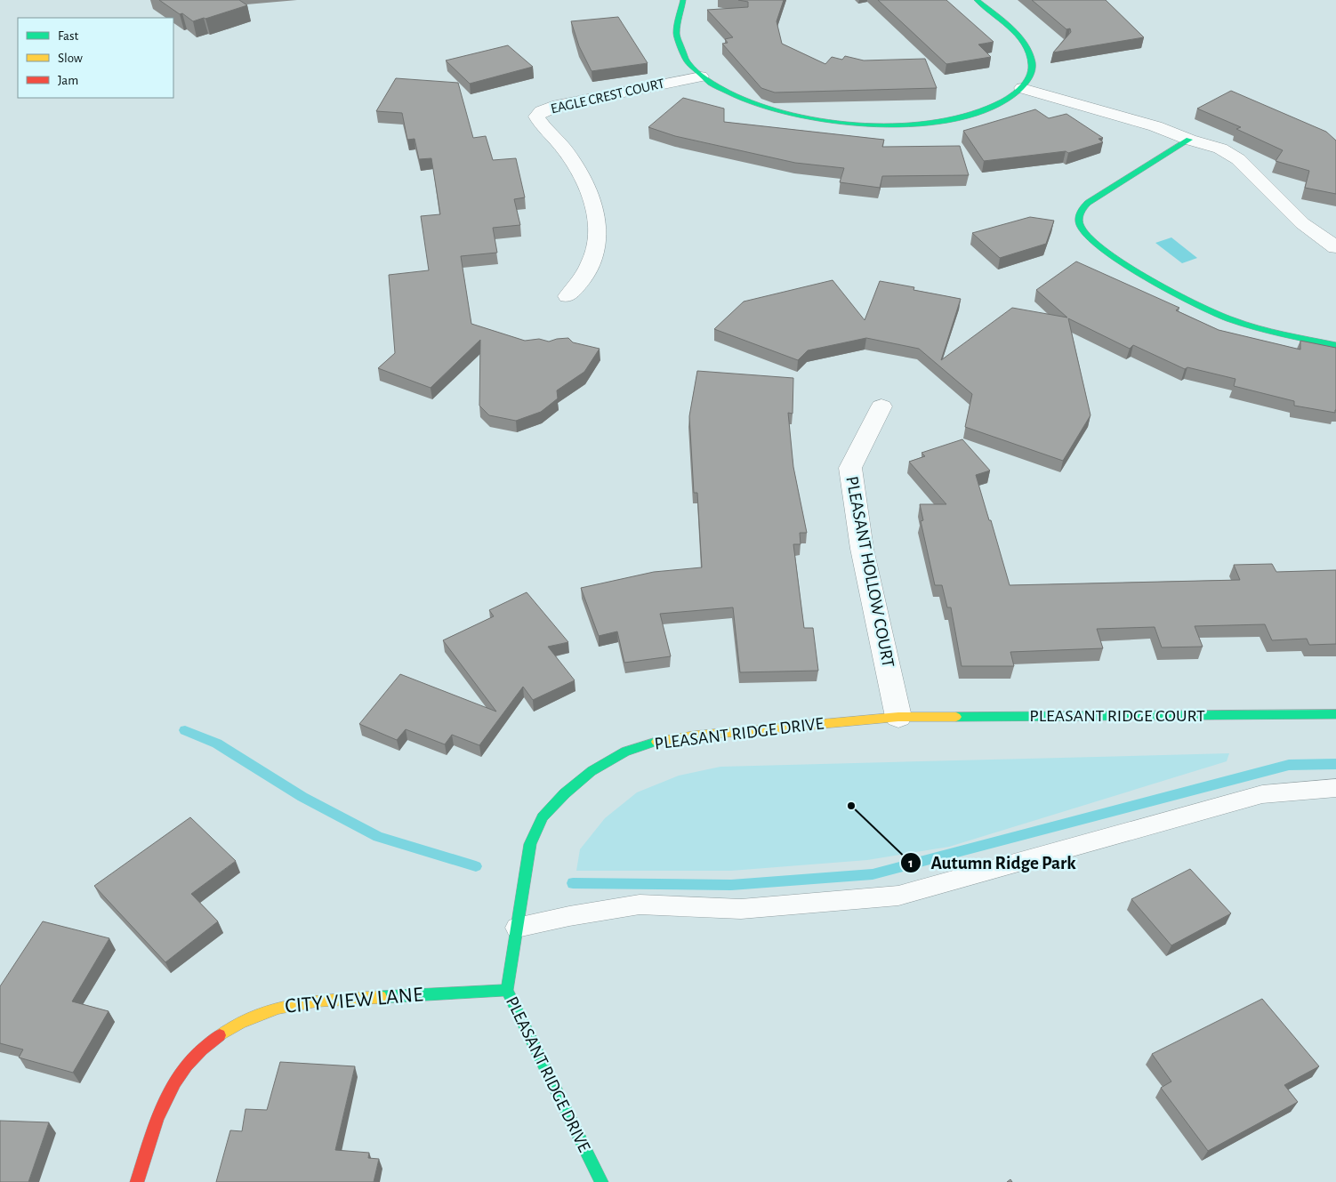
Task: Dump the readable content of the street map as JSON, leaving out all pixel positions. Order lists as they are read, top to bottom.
{
  "streets": {
    "street": [
      "EAGLE CREST COURT",
      "PLEASANT HOLLOW COURT",
      "PLEASANT RIDGE COURT",
      "PLEASANT RIDGE DRIVE",
      "CITY VIEW LANE"
    ]
  },
  "crossings": [
    ["PLEASANT HOLLOW COURT", "PLEASANT RIDGE COURT"],
    ["PLEASANT HOLLOW COURT", "PLEASANT RIDGE DRIVE"],
    ["PLEASANT RIDGE COURT", "PLEASANT RIDGE DRIVE"],
    ["PLEASANT RIDGE DRIVE", "CITY VIEW LANE"]
  ],
  "places": ["Autumn Ridge Park"],
  "legend": ["Fast", "Slow", "Jam"]
}
